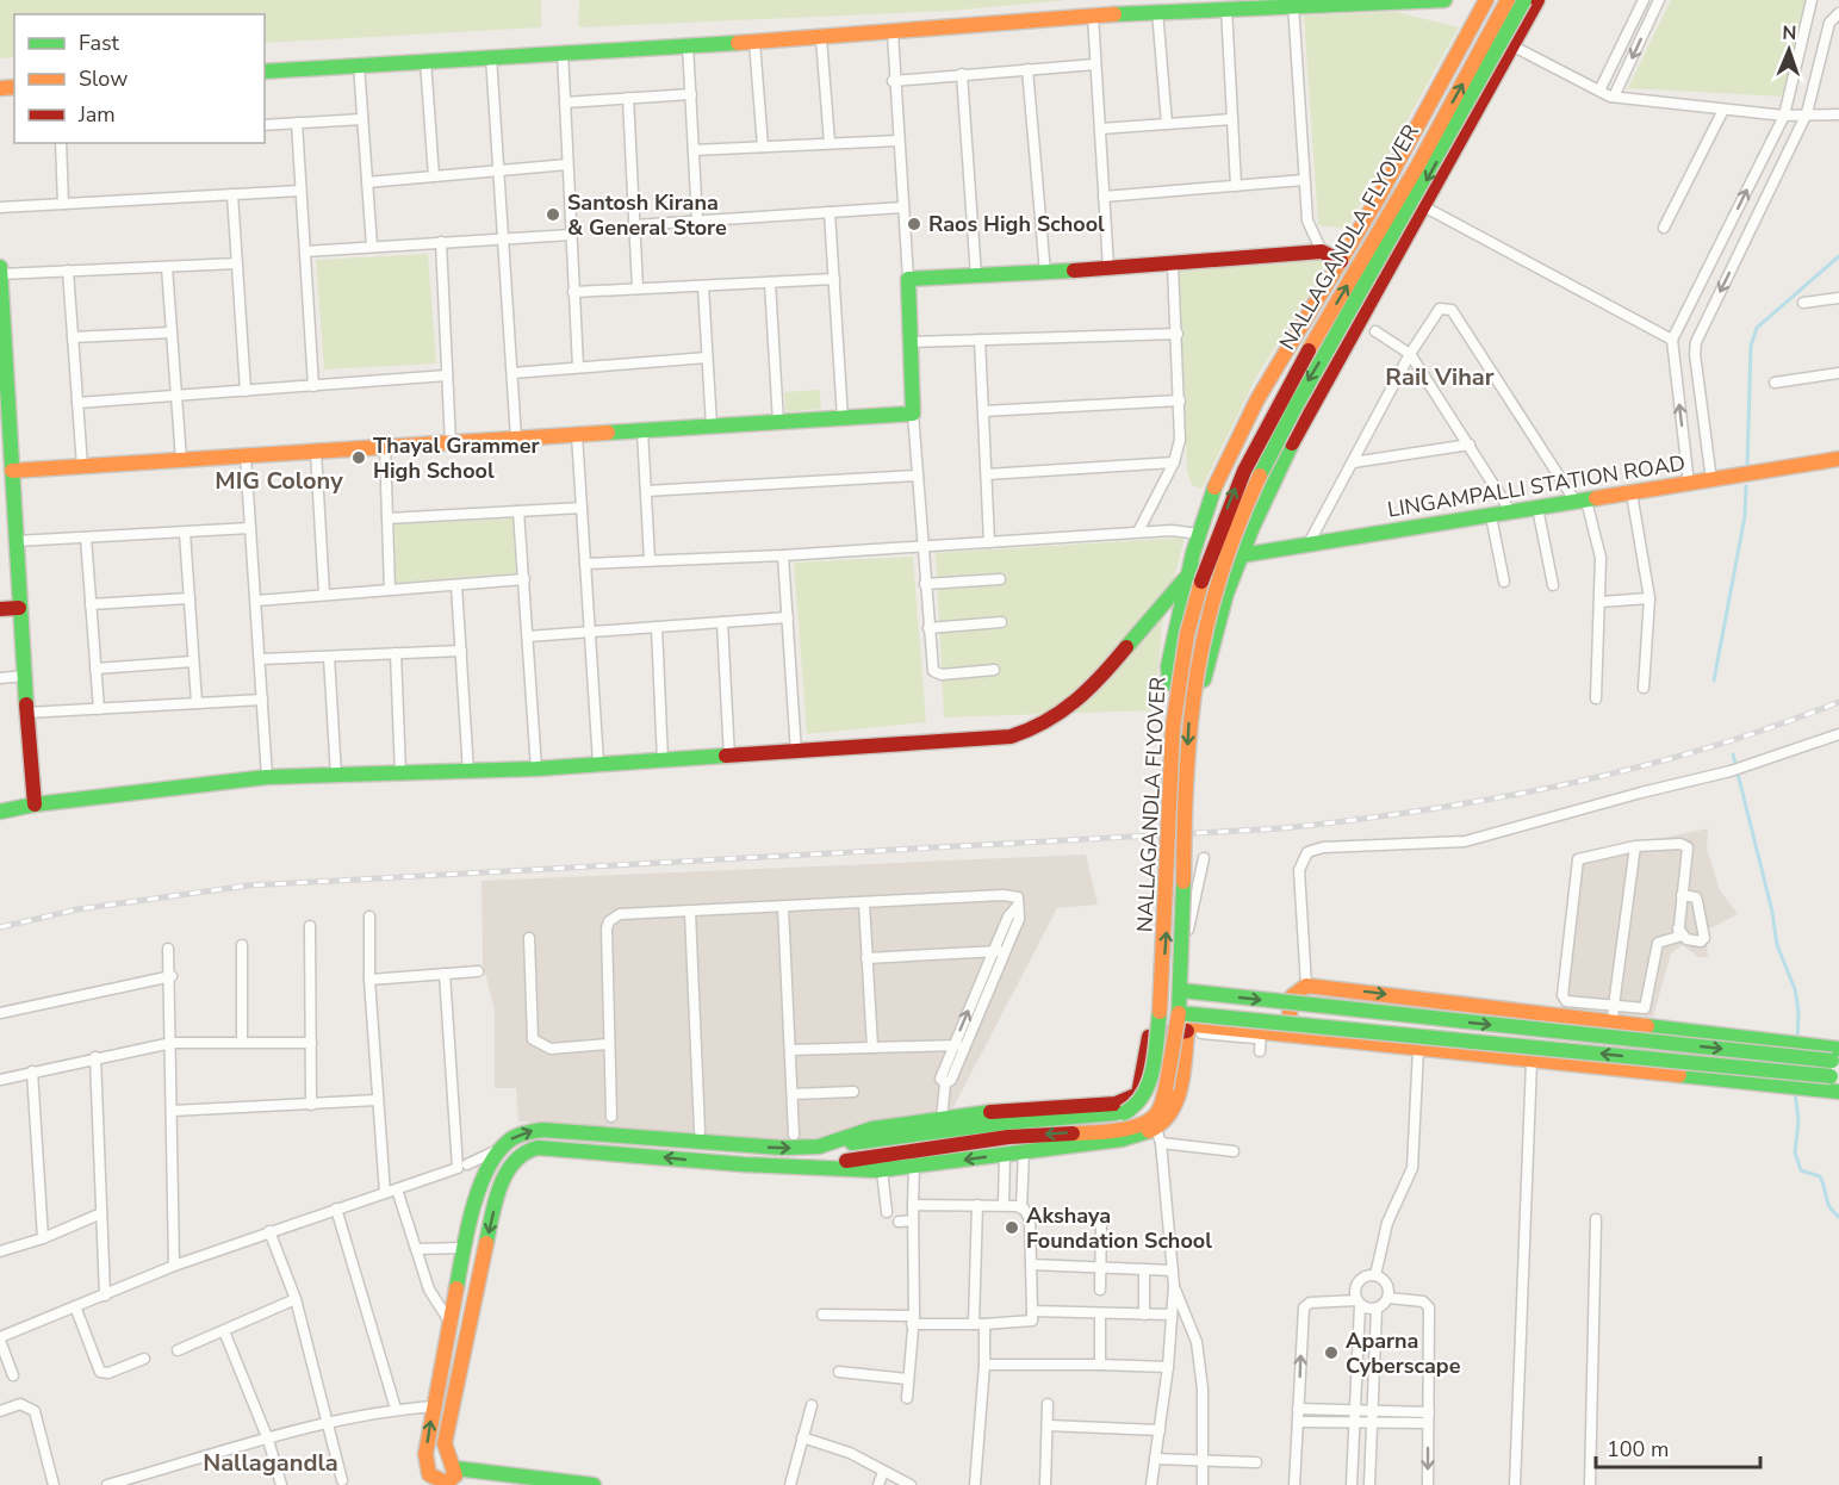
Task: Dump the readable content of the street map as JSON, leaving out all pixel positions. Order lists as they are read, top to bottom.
{
  "streets": {
    "street": ["NALLAGANDLA FLYOVER", "LINGAMPALLI STATION ROAD"]
  },
  "districts": ["Rail Vihar", "MIG Colony", "Nallagandla"],
  "places": [
    "Santosh Kirana & General Store",
    "Raos High School",
    "Thayal Grammer High School",
    "Akshaya Foundation School",
    "Aparna Cyberscape"
  ],
  "legend": ["Fast", "Slow", "Jam"],
  "scale_bar": "100 m",
  "north": "top"
}
